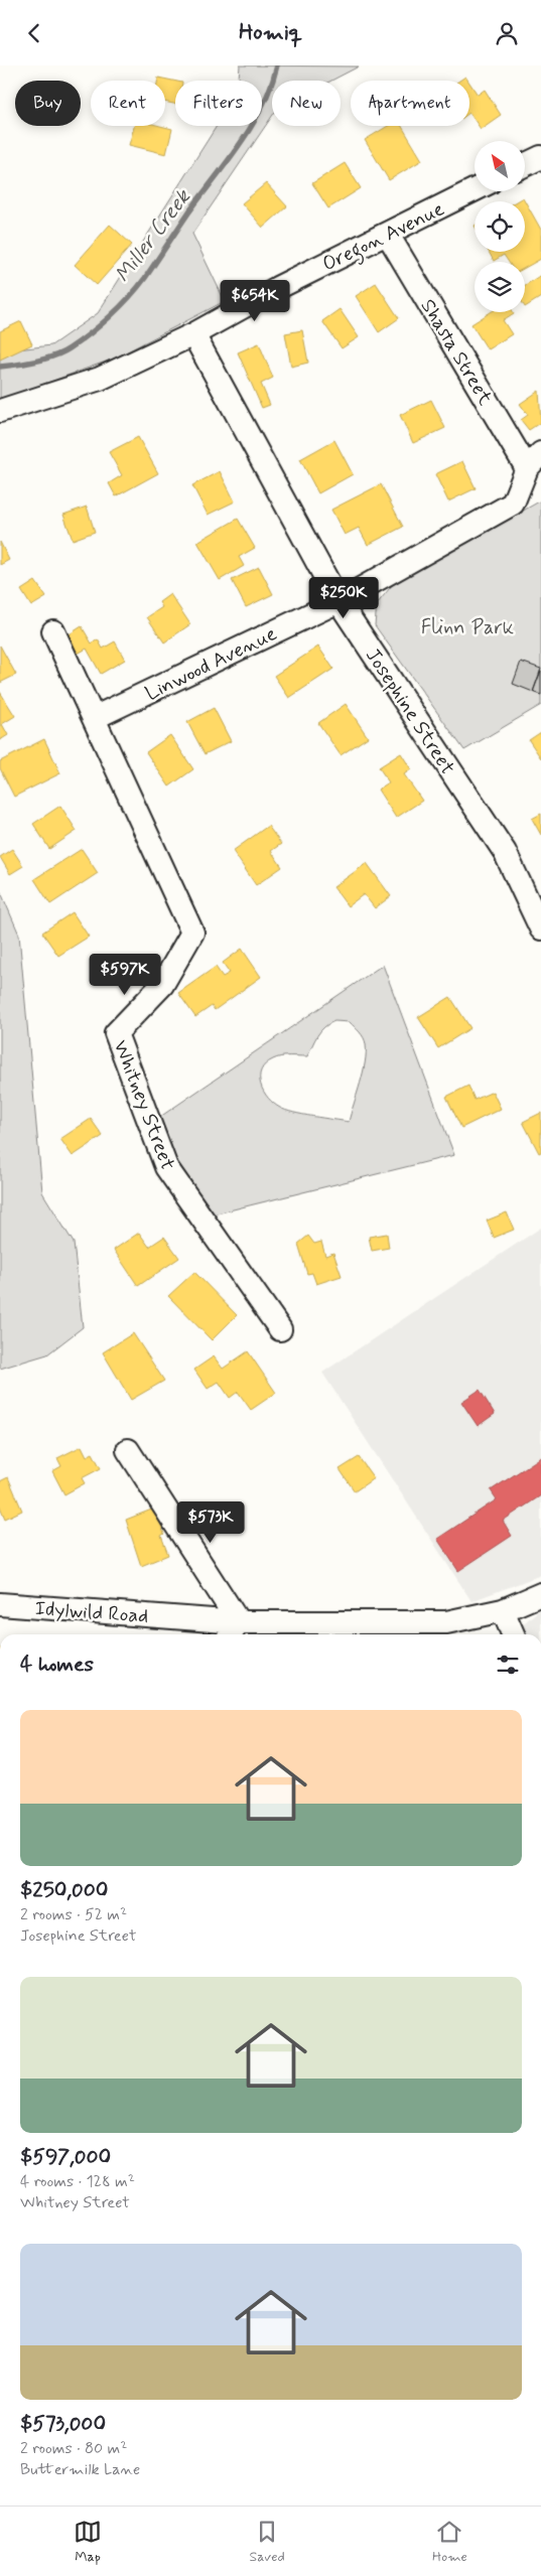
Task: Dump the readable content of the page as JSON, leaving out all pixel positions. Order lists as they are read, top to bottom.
{
  "streets": {
    "street": [
      "Oregon Avenue",
      "Shasta Street",
      "Linwood Avenue",
      "Josephine Street",
      "Whitney Street",
      "Idylwild Road"
    ]
  },
  "crossings": [
    ["Oregon Avenue", "Shasta Street"],
    ["Oregon Avenue", "Josephine Street"],
    ["Shasta Street", "Linwood Avenue"],
    ["Linwood Avenue", "Josephine Street"],
    ["Linwood Avenue", "Whitney Street"]
  ],
  "water": ["Miller Creek"],
  "parks": ["Flinn Park"],
  "north": "top left",
  "page": {
    "header": "Homiq",
    "chip": [
      "Buy",
      "Rent",
      "Filters",
      "New",
      "Apartment"
    ],
    "price": [
      "$654K",
      "$250K",
      "$597K",
      "$573K"
    ],
    "heading": "4 homes",
    "list": [
      {
        "name": "$250,000",
        "note": "2 rooms · 52 m² · Josephine Street"
      },
      {
        "name": "$597,000",
        "note": "4 rooms · 128 m² · Whitney Street"
      },
      {
        "name": "$573,000",
        "note": "2 rooms · 80 m² · Buttermilk Lane"
      }
    ],
    "tabs": ["Map", "Saved", "Home"]
  }
}
